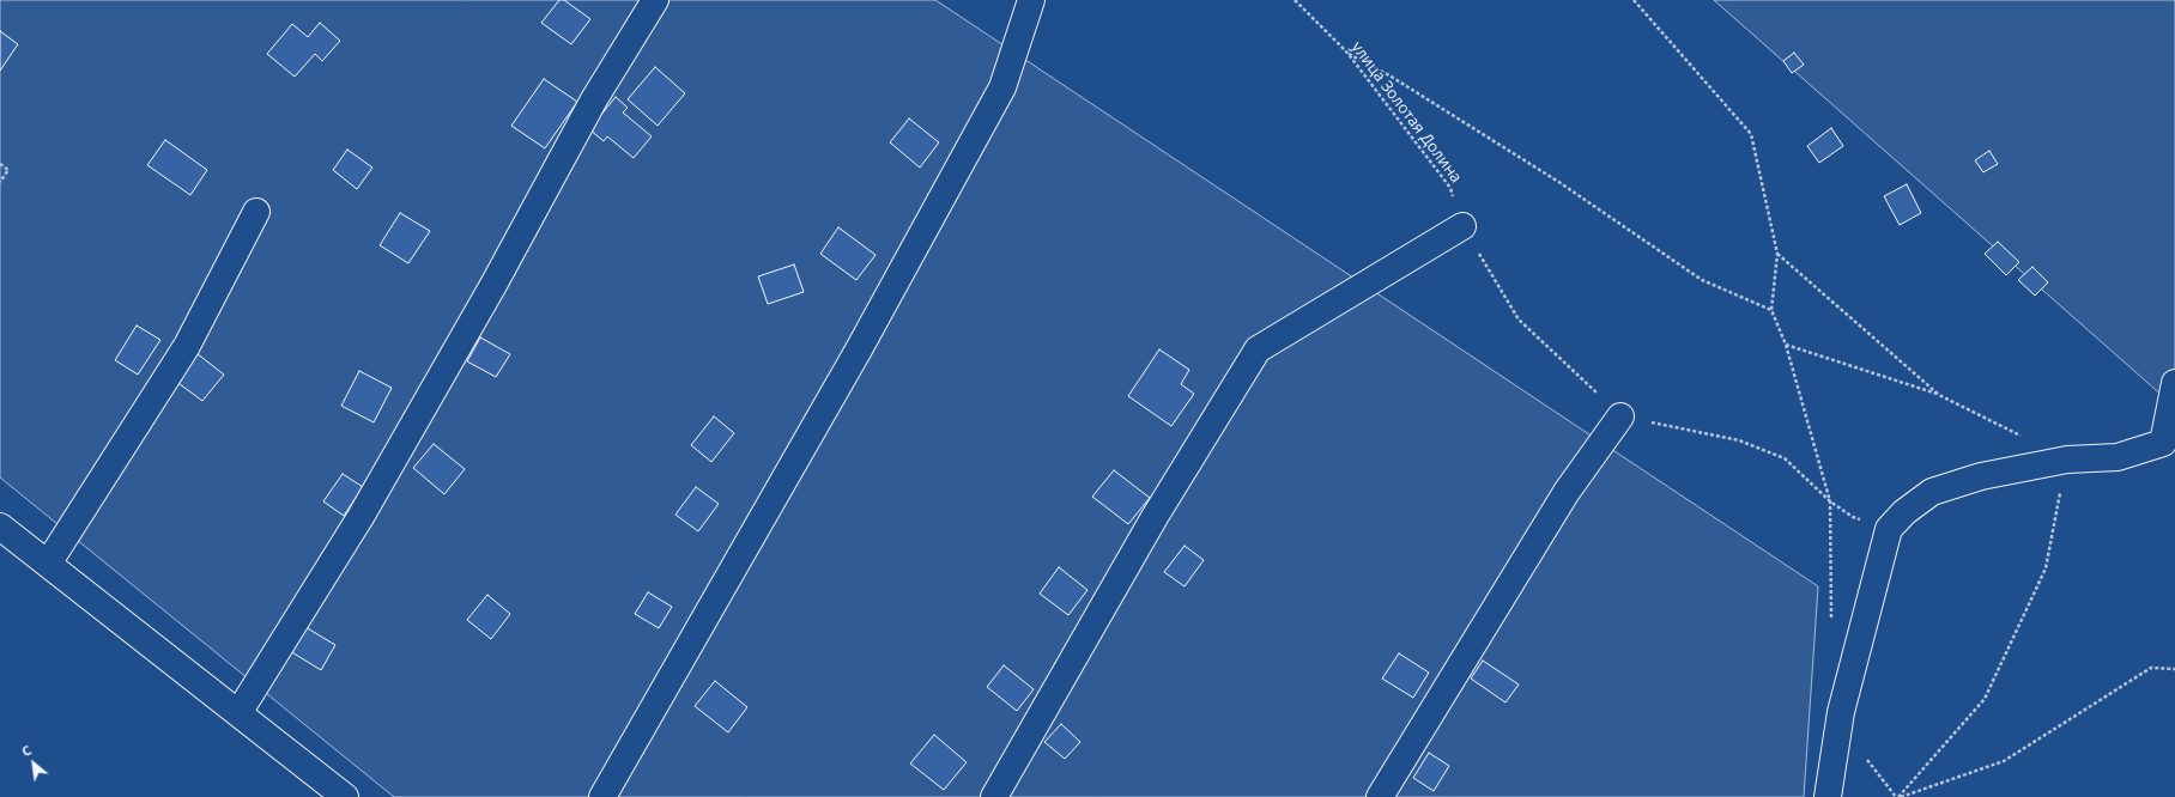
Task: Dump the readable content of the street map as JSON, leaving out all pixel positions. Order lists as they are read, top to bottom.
{
  "streets": {
    "path": ["улица Золотая Долина"]
  },
  "north": "top left"
}
